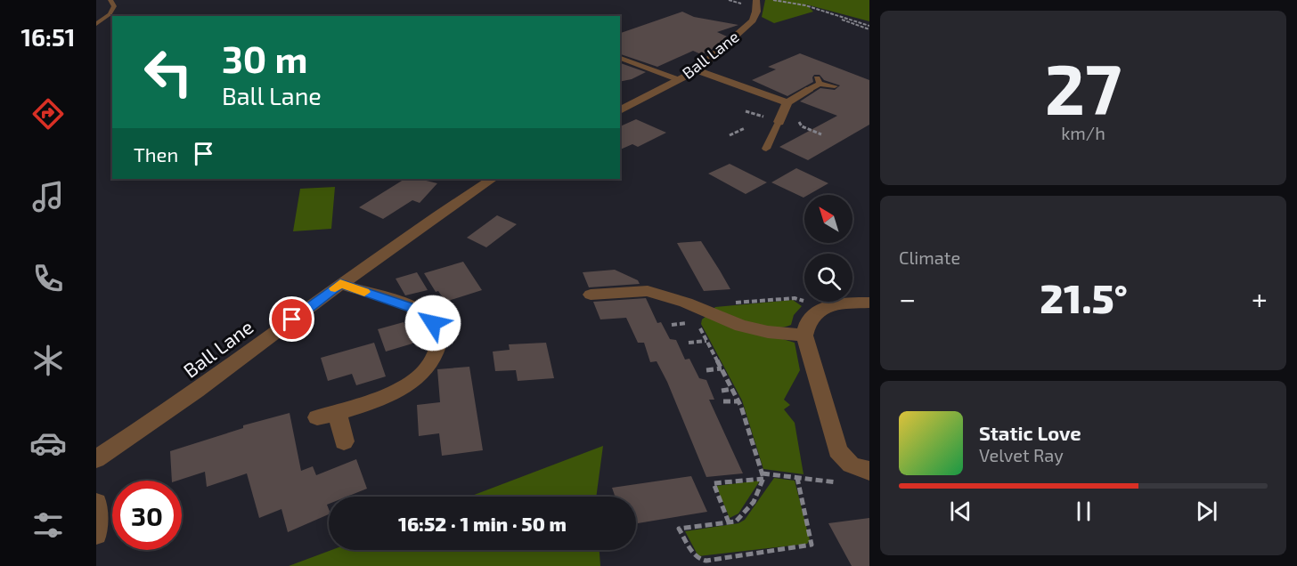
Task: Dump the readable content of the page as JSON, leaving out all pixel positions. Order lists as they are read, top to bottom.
{
  "streets": {
    "street": ["Ball Lane"]
  },
  "north": "top left",
  "page": {
    "tabs": "16:51",
    "tile": [
      ["27", "km/h"],
      "Climate"
    ],
    "turn": ["30 m", "Ball Lane"],
    "then": "Then",
    "heat": ["−", "21.5°", "+"],
    "song": ["Static Love", "Velvet Ray"],
    "limit": "30",
    "trip": "16:52 · 1 min · 50 m"
  }
}
